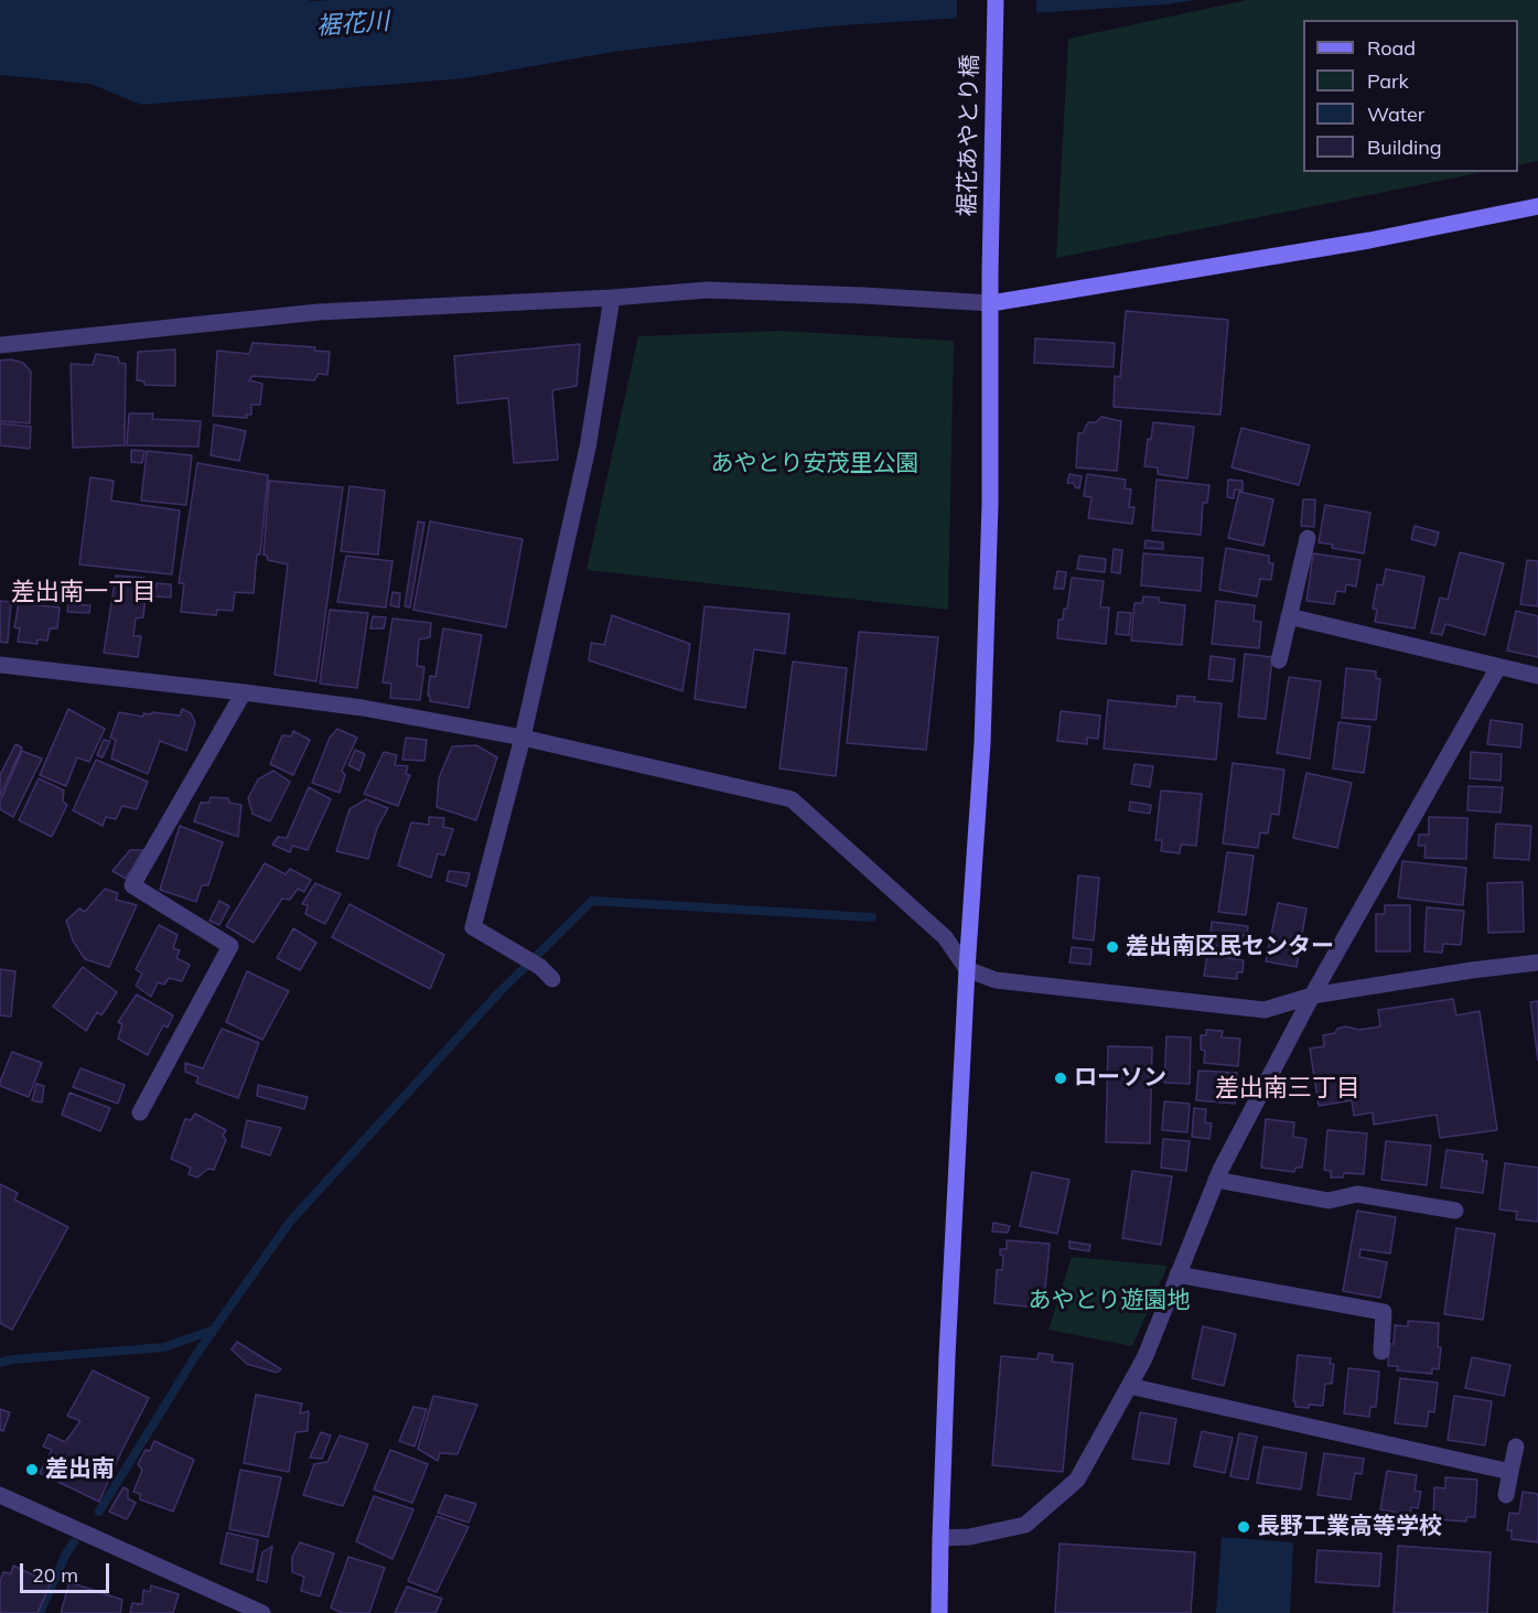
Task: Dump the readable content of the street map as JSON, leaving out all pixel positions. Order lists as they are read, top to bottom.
{
  "streets": {
    "street": ["裾花あやとり橋"]
  },
  "districts": ["差出南一丁目", "差出南三丁目"],
  "water": ["裾花川"],
  "parks": ["あやとり安茂里公園", "あやとり遊園地"],
  "places": [
    "差出南区民センター",
    "ローソン",
    "差出南",
    "長野工業高等学校"
  ],
  "legend": [
    "Road",
    "Park",
    "Water",
    "Building"
  ],
  "scale_bar": "20 m"
}
